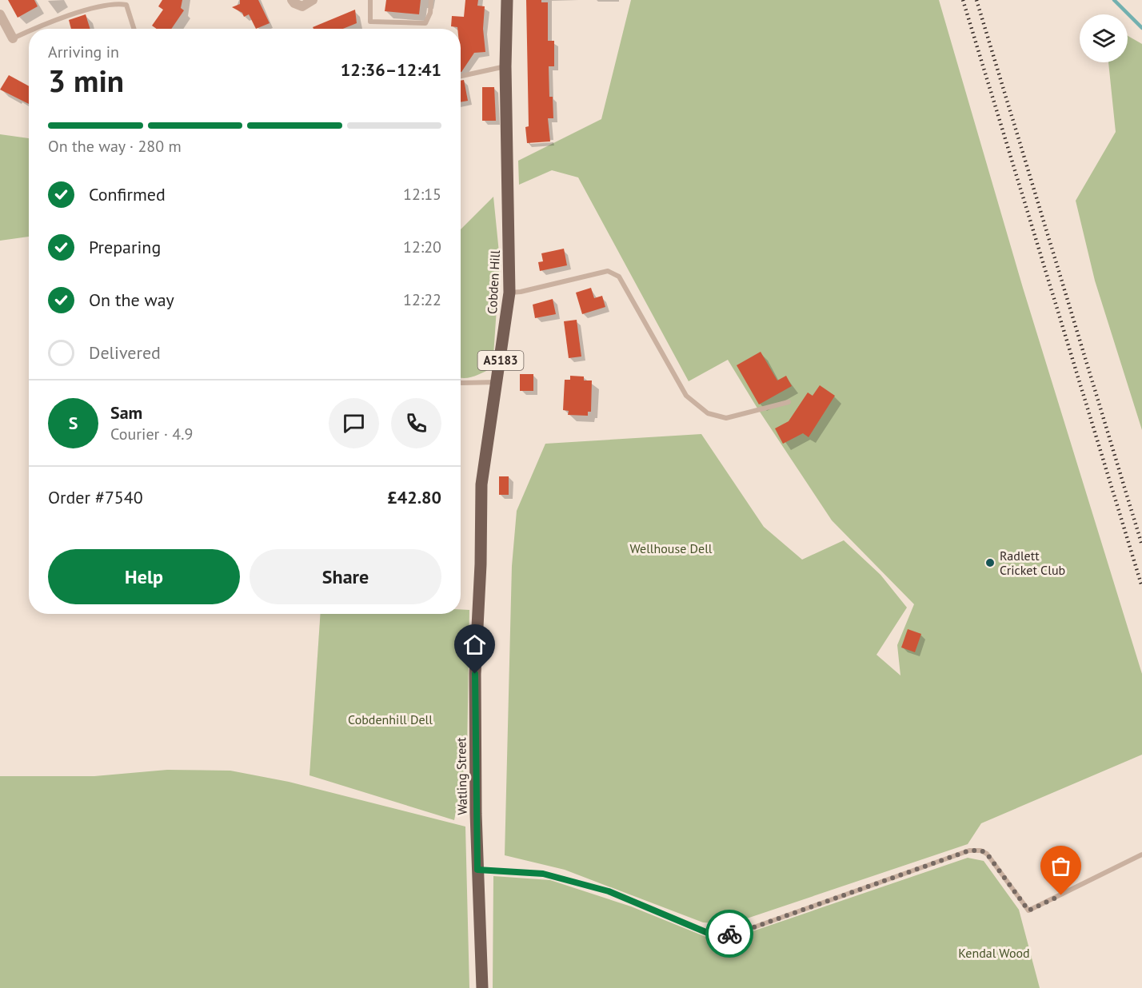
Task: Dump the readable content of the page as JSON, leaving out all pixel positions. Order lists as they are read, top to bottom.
{
  "streets": {
    "main road": ["Cobden Hill", "A5183", "Watling Street"]
  },
  "crossings": [
    ["Cobden Hill", "Watling Street"]
  ],
  "parks": ["Wellhouse Dell", "Cobdenhill Dell", "Kendal Wood"],
  "places": ["Radlett Cricket Club"],
  "page": {
    "heading": ["3 min", "Arriving in", "12:36–12:41"],
    "panel": [
      "Sam",
      "Courier · 4.9",
      "Order #7540",
      "£42.80"
    ],
    "bar": "On the way · 280 m",
    "list": [
      ["Confirmed", "12:15"],
      ["Preparing", "12:20"],
      ["On the way", "12:22"],
      "Delivered"
    ],
    "round": "S",
    "buttons": ["Help", "Share"]
  }
}
